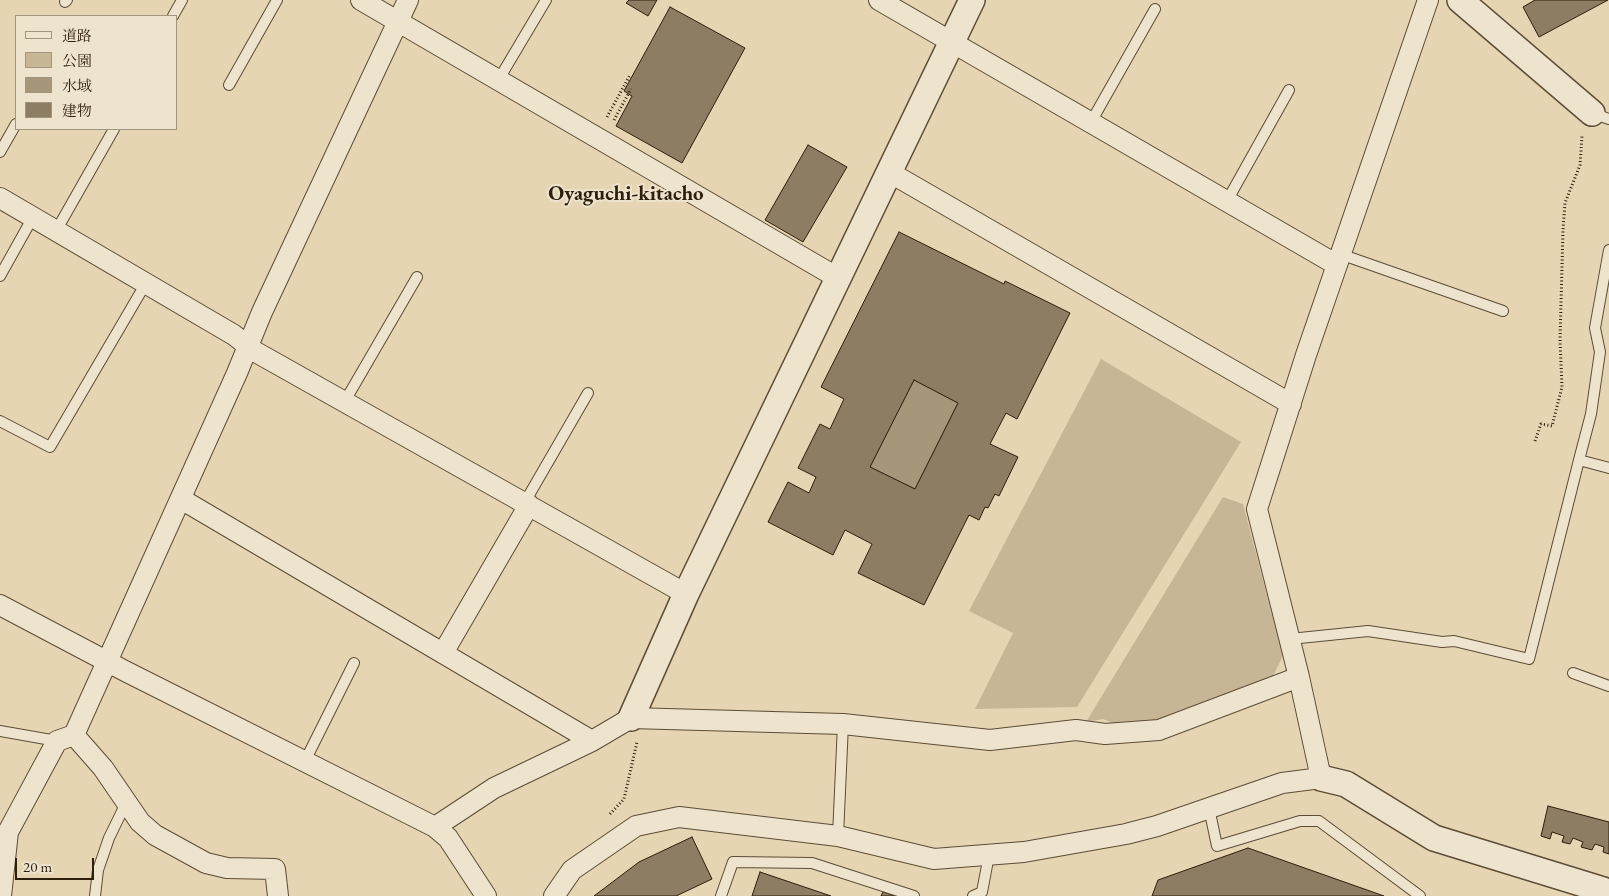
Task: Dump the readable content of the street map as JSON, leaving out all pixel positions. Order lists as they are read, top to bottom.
{
  "districts": ["Oyaguchi-kitacho"],
  "legend": [
    "道路",
    "公園",
    "水域",
    "建物"
  ],
  "scale_bar": "20 m"
}
